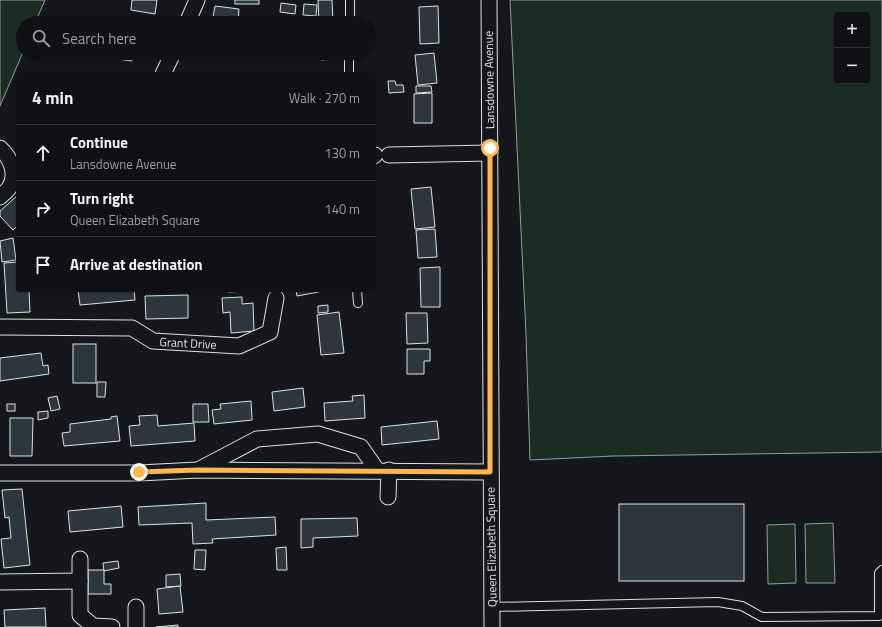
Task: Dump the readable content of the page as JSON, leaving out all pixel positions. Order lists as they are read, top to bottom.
{
  "streets": {
    "street": ["Lansdowne Avenue", "Grant Drive", "Queen Elizabeth Square"]
  },
  "crossings": [
    ["Lansdowne Avenue", "Queen Elizabeth Square"]
  ],
  "page": {
    "map_buttons": ["+", "−"],
    "search": "Search here",
    "heading": ["4 min", "Walk · 270 m"],
    "list": [
      ["Continue", "Lansdowne Avenue", "130 m"],
      ["Turn right", "Queen Elizabeth Square", "140 m"],
      "Arrive at destination"
    ]
  }
}
